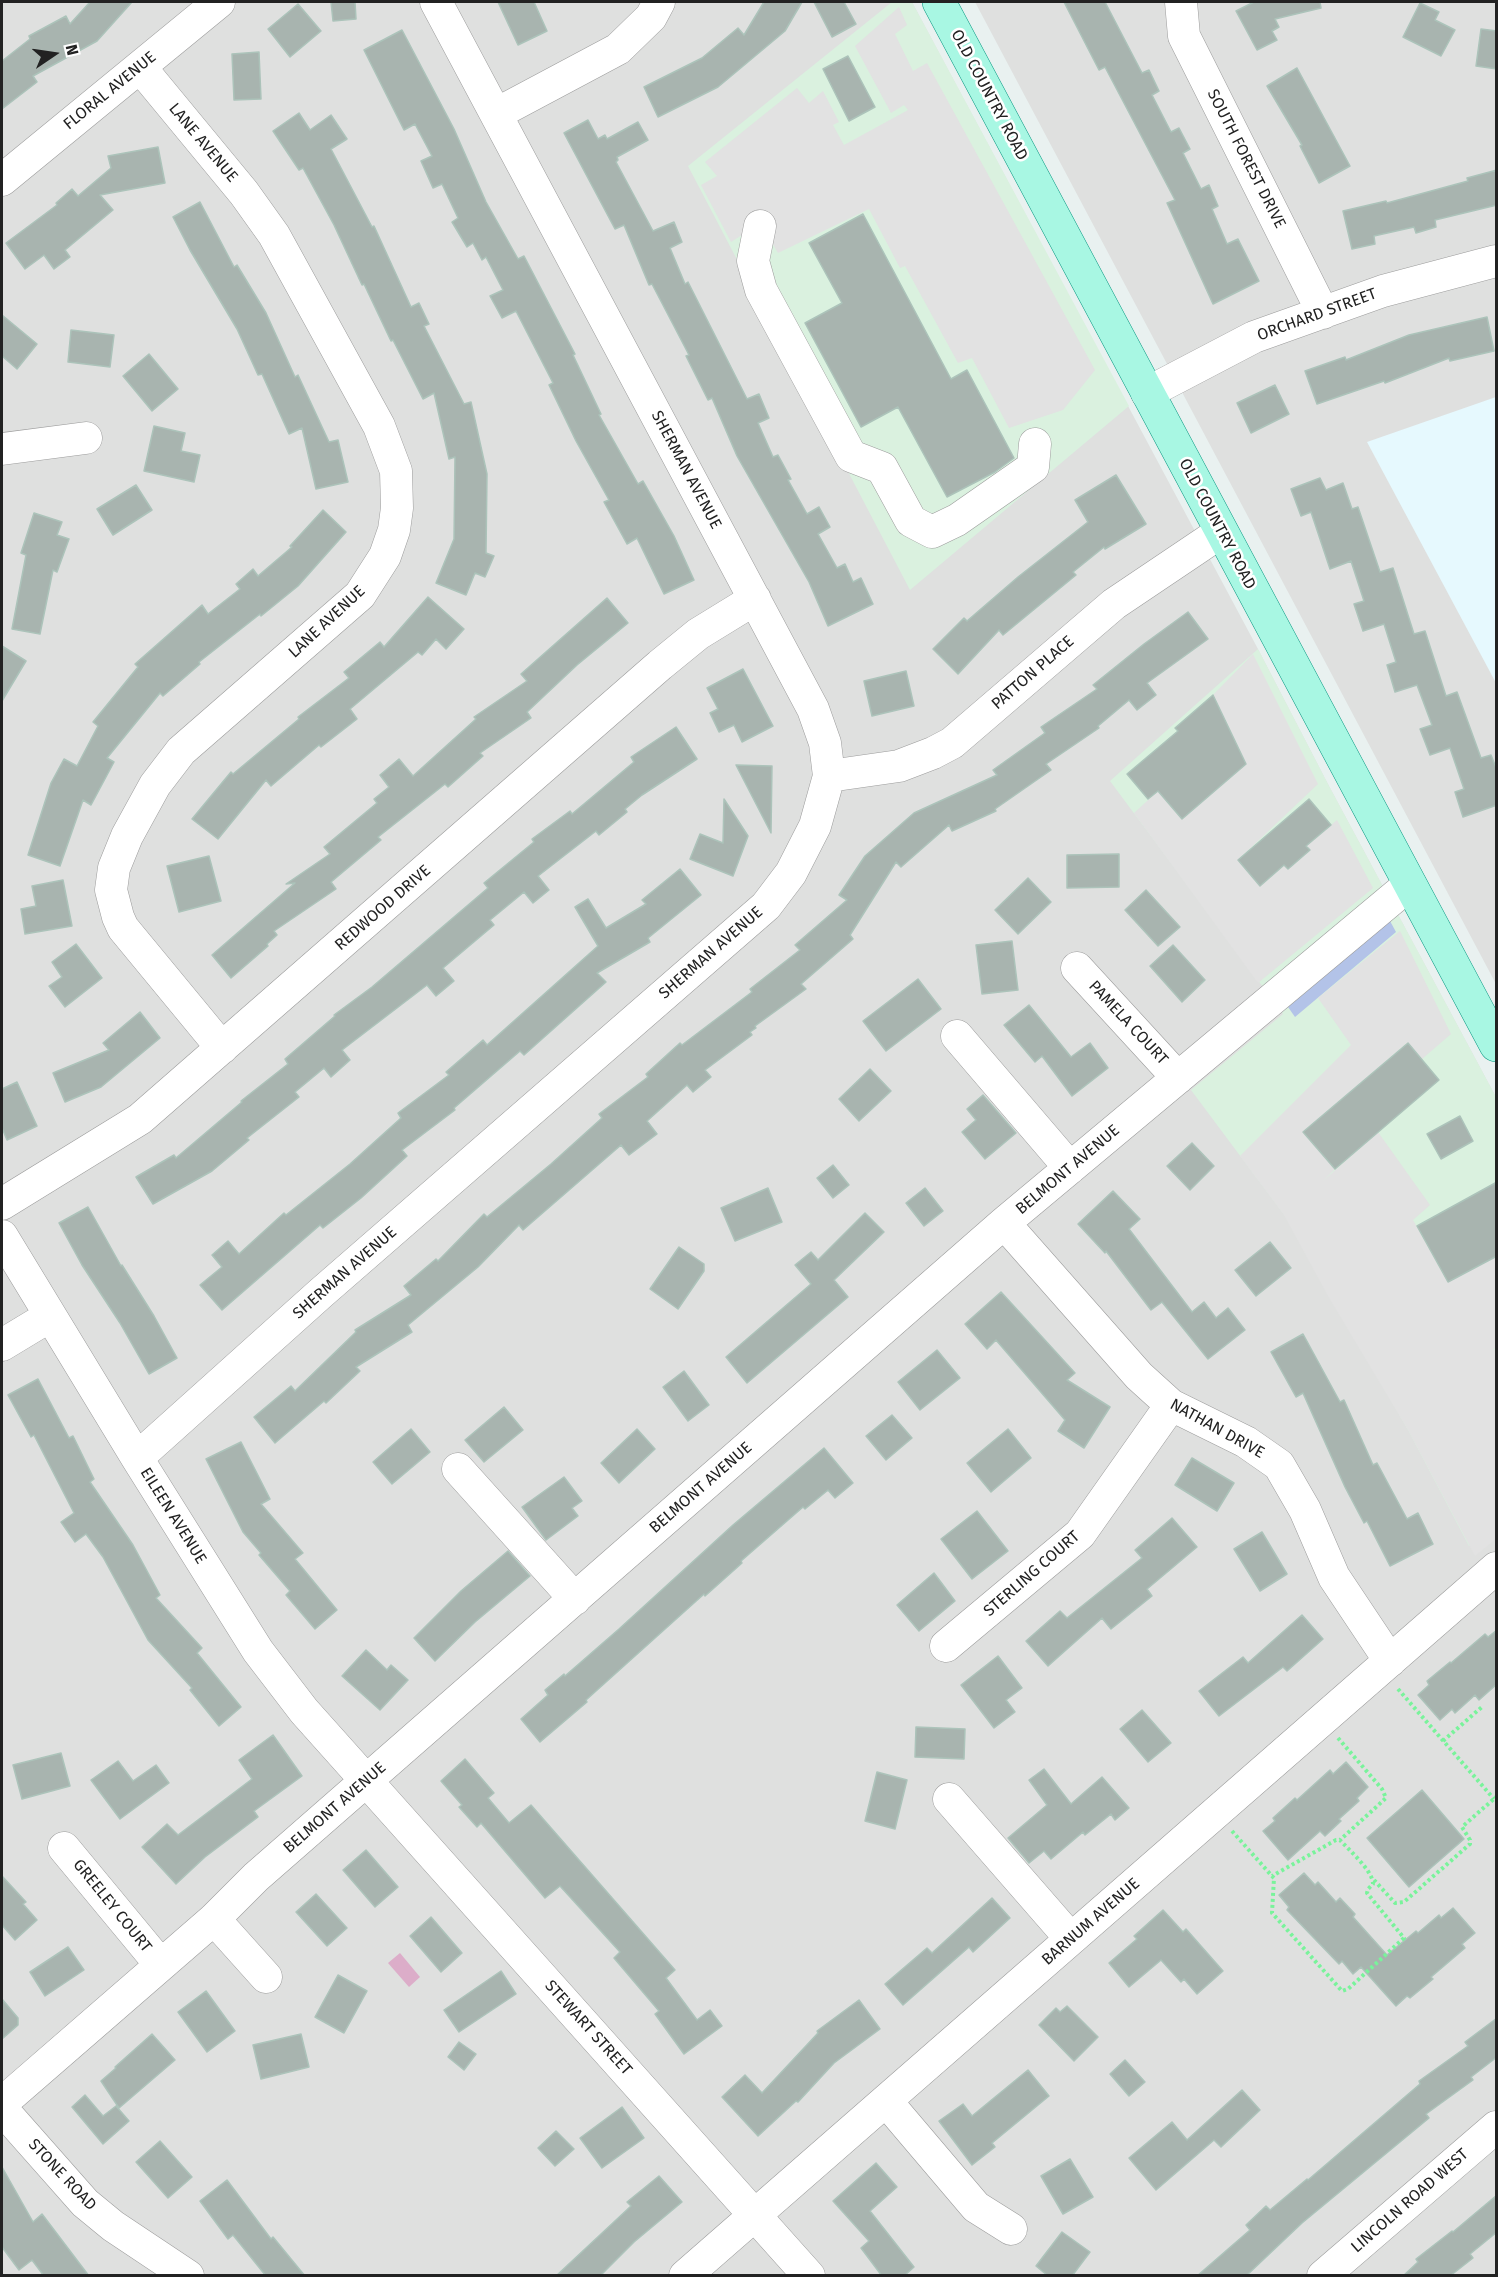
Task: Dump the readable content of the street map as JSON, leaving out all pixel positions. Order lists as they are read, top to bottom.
{
  "streets": {
    "main road": ["OLD COUNTRY ROAD"],
    "street": [
      "FLORAL AVENUE",
      "LANE AVENUE",
      "SOUTH FOREST DRIVE",
      "ORCHARD STREET",
      "SHERMAN AVENUE",
      "PATTON PLACE",
      "REDWOOD DRIVE",
      "PAMELA COURT",
      "BELMONT AVENUE",
      "NATHAN DRIVE",
      "EILEEN AVENUE",
      "STERLING COURT",
      "GREELEY COURT",
      "BARNUM AVENUE",
      "STEWART STREET",
      "STONE ROAD",
      "LINCOLN ROAD WEST"
    ]
  },
  "crossings": [
    ["FLORAL AVENUE", "LANE AVENUE"],
    ["OLD COUNTRY ROAD", "ORCHARD STREET"],
    ["OLD COUNTRY ROAD", "PATTON PLACE"],
    ["OLD COUNTRY ROAD", "BELMONT AVENUE"],
    ["LANE AVENUE", "REDWOOD DRIVE"],
    ["SOUTH FOREST DRIVE", "ORCHARD STREET"],
    ["SHERMAN AVENUE", "PATTON PLACE"],
    ["SHERMAN AVENUE", "REDWOOD DRIVE"],
    ["SHERMAN AVENUE", "EILEEN AVENUE"],
    ["PAMELA COURT", "BELMONT AVENUE"],
    ["BELMONT AVENUE", "NATHAN DRIVE"],
    ["BELMONT AVENUE", "EILEEN AVENUE"],
    ["BELMONT AVENUE", "GREELEY COURT"],
    ["BELMONT AVENUE", "STEWART STREET"],
    ["NATHAN DRIVE", "STERLING COURT"],
    ["NATHAN DRIVE", "BARNUM AVENUE"],
    ["EILEEN AVENUE", "STEWART STREET"],
    ["BARNUM AVENUE", "STEWART STREET"]
  ],
  "north": "right"
}
